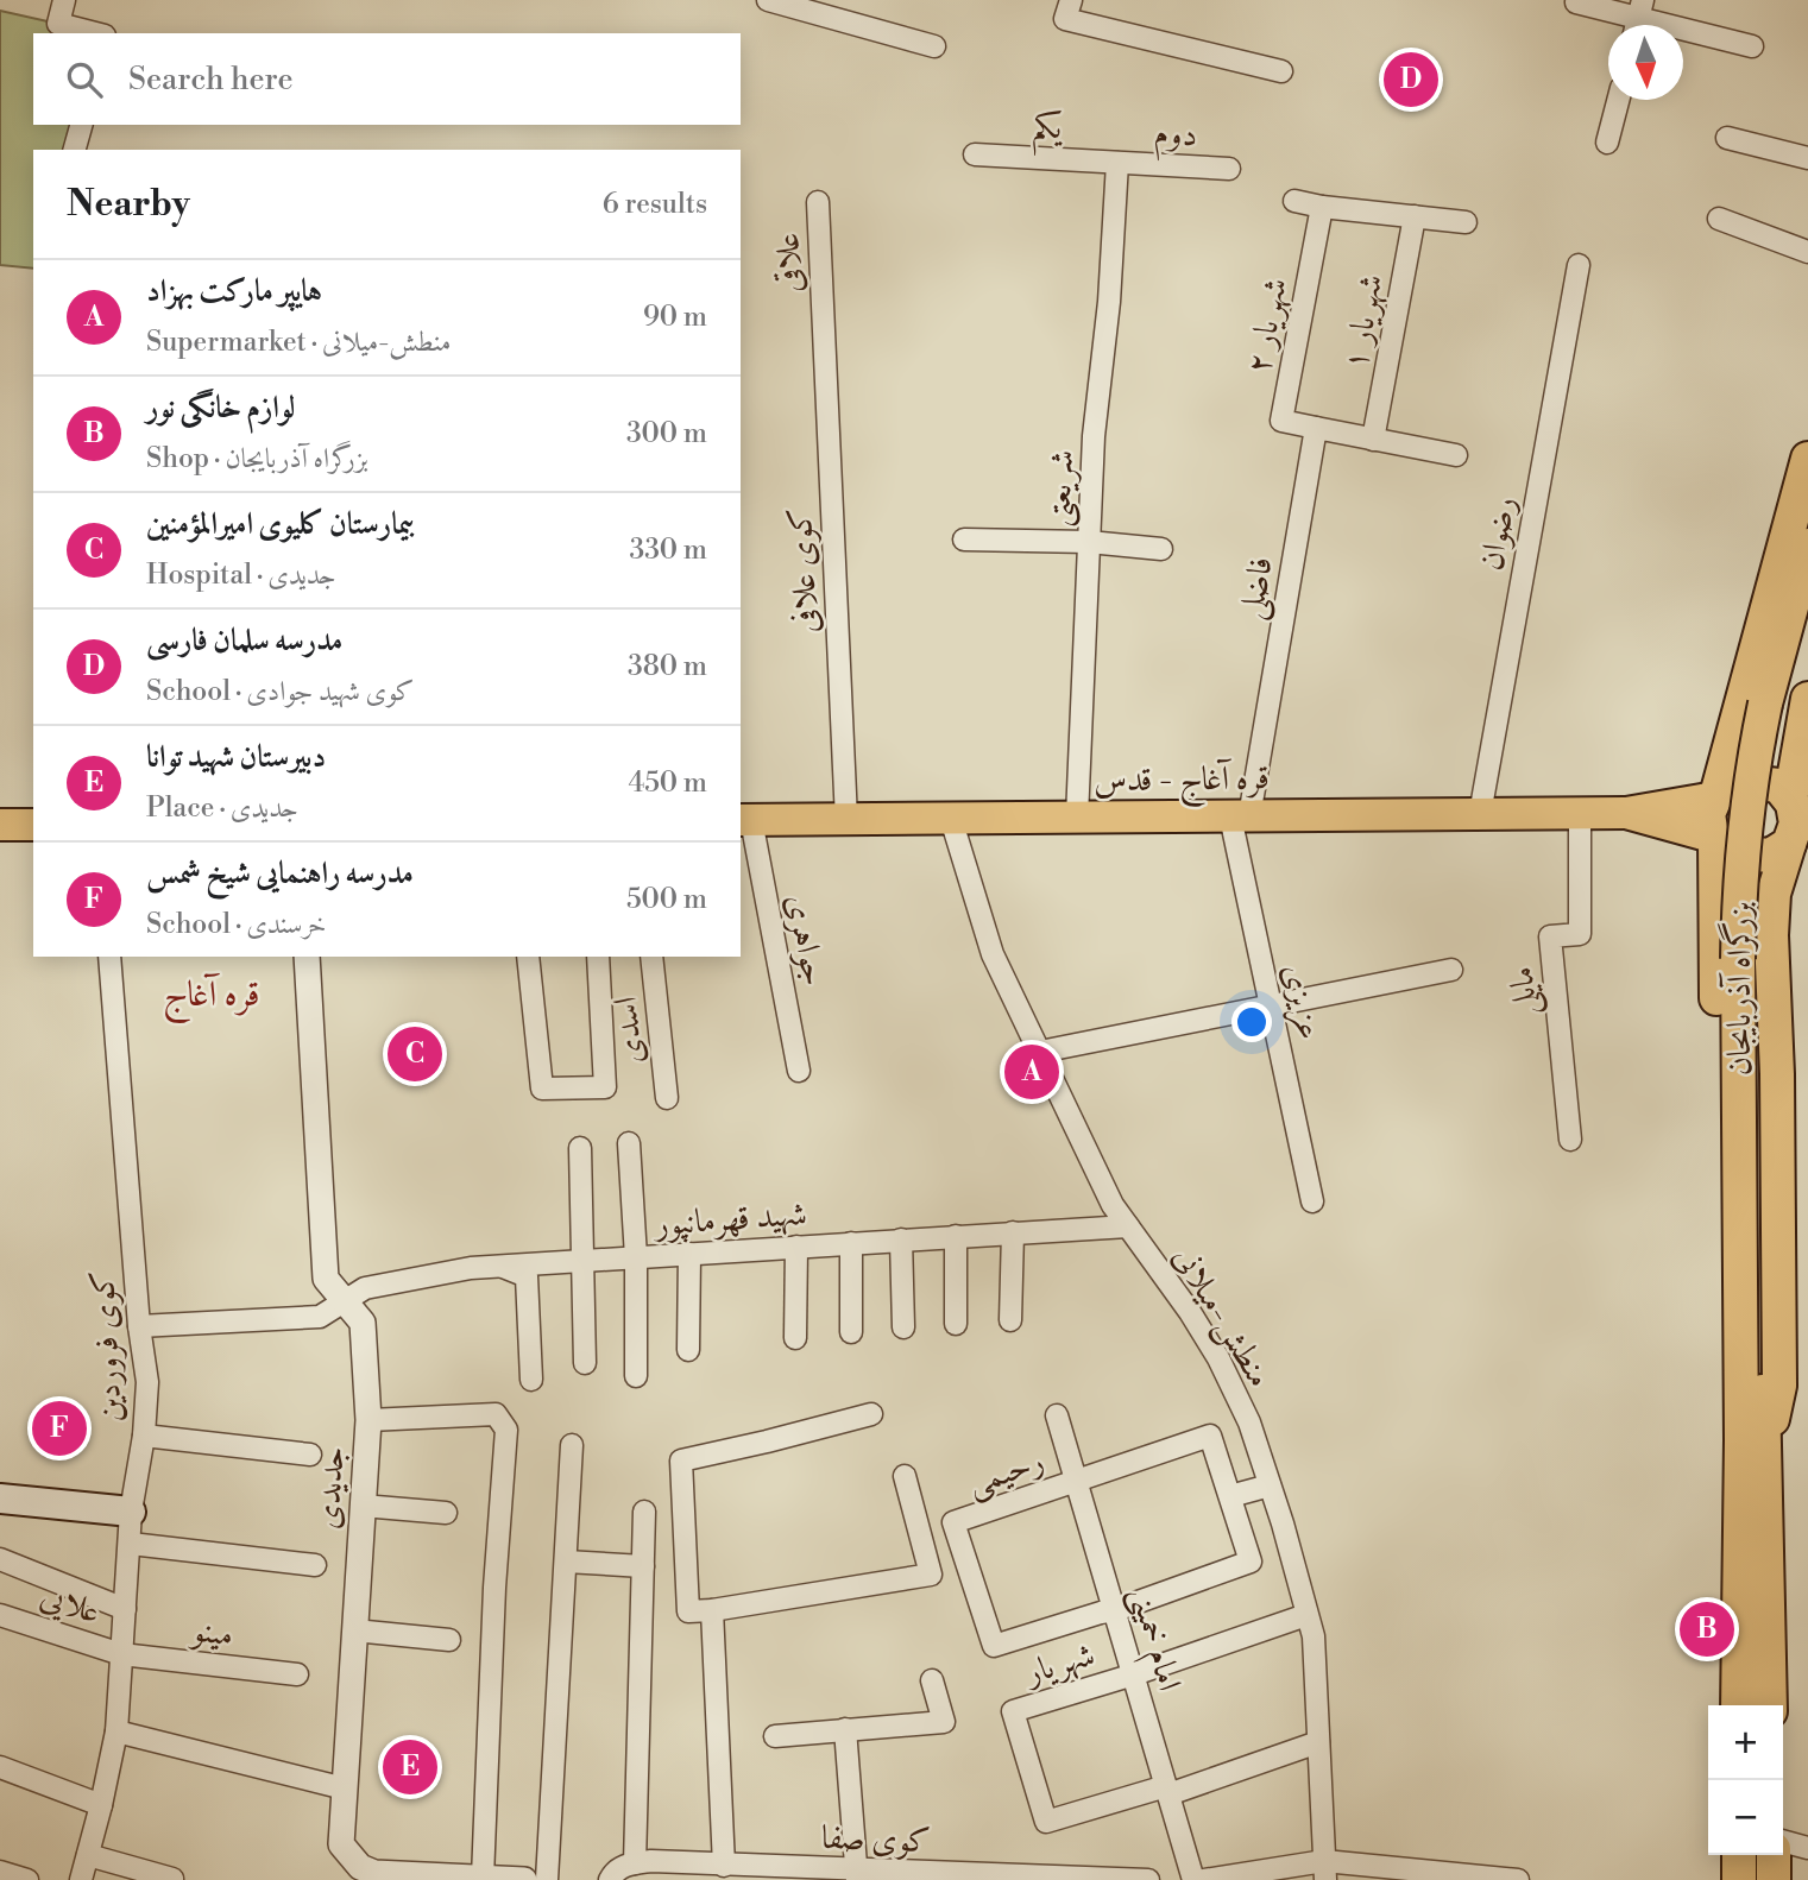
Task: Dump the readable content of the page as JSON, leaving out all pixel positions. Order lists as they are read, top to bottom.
{
  "streets": {
    "highway": ["بزرگراه آذربایجان"],
    "main road": ["قره آغاج - قدس"],
    "street": [
      "یکم",
      "دوم",
      "علاقی",
      "شهریار ۱",
      "شهریار ۲",
      "شریعتی",
      "رضوان",
      "کوی علافی",
      "فاضلی",
      "جواهری",
      "مایلی",
      "عزیزی",
      "اسدی",
      "شهید قهرمانپور",
      "منطش-میلانی",
      "کوی فروردین",
      "رحیمی",
      "جدیدی",
      "علایی",
      "مینو",
      "امام خمینی",
      "شهریار",
      "کوی صفا"
    ]
  },
  "crossings": [
    ["یکم", "دوم"],
    ["یکم", "شریعتی"],
    ["دوم", "شریعتی"],
    ["علاقی", "کوی علافی"],
    ["شهریار ۲", "فاضلی"],
    ["شریعتی", "قره آغاج - قدس"],
    ["رضوان", "قره آغاج - قدس"],
    ["کوی علافی", "قره آغاج - قدس"],
    ["فاضلی", "قره آغاج - قدس"],
    ["فاضلی", "عزیزی"],
    ["قره آغاج - قدس", "جواهری"],
    ["قره آغاج - قدس", "مایلی"],
    ["قره آغاج - قدس", "عزیزی"],
    ["قره آغاج - قدس", "منطش-میلانی"],
    ["شهید قهرمانپور", "منطش-میلانی"],
    ["شهید قهرمانپور", "کوی فروردین"],
    ["شهید قهرمانپور", "جدیدی"],
    ["منطش-میلانی", "شهریار"],
    ["کوی فروردین", "علایی"],
    ["کوی فروردین", "مینو"],
    ["رحیمی", "امام خمینی"],
    ["علایی", "مینو"],
    ["امام خمینی", "شهریار"]
  ],
  "districts": ["قره آغاج"],
  "north": "bottom",
  "page": {
    "search": "Search here",
    "pins": [
      "D",
      "C",
      "A",
      "F",
      "B",
      "E"
    ],
    "heading": ["Nearby", "6 results"],
    "list": [
      {
        "mark": "A",
        "name": "هایپر مارکت بهزاد",
        "note": "Supermarket · منطش-میلانی",
        "value": "90 m"
      },
      {
        "mark": "B",
        "name": "لوازم خانگی نور",
        "note": "Shop · بزرگراه آذربایجان",
        "value": "300 m"
      },
      {
        "mark": "C",
        "name": "بیمارستان کلیوی امیرالمؤمنین",
        "note": "Hospital · جدیدی",
        "value": "330 m"
      },
      {
        "mark": "D",
        "name": "مدرسه سلمان فارسی",
        "note": "School · کوی شهید جوادی",
        "value": "380 m"
      },
      {
        "mark": "E",
        "name": "دبیرستان شهید توانا",
        "note": "Place · جدیدی",
        "value": "450 m"
      },
      {
        "mark": "F",
        "name": "مدرسه راهنمایی شیخ شمس",
        "note": "School · خرسندی",
        "value": "500 m"
      }
    ],
    "map_buttons": ["+", "−"]
  }
}
